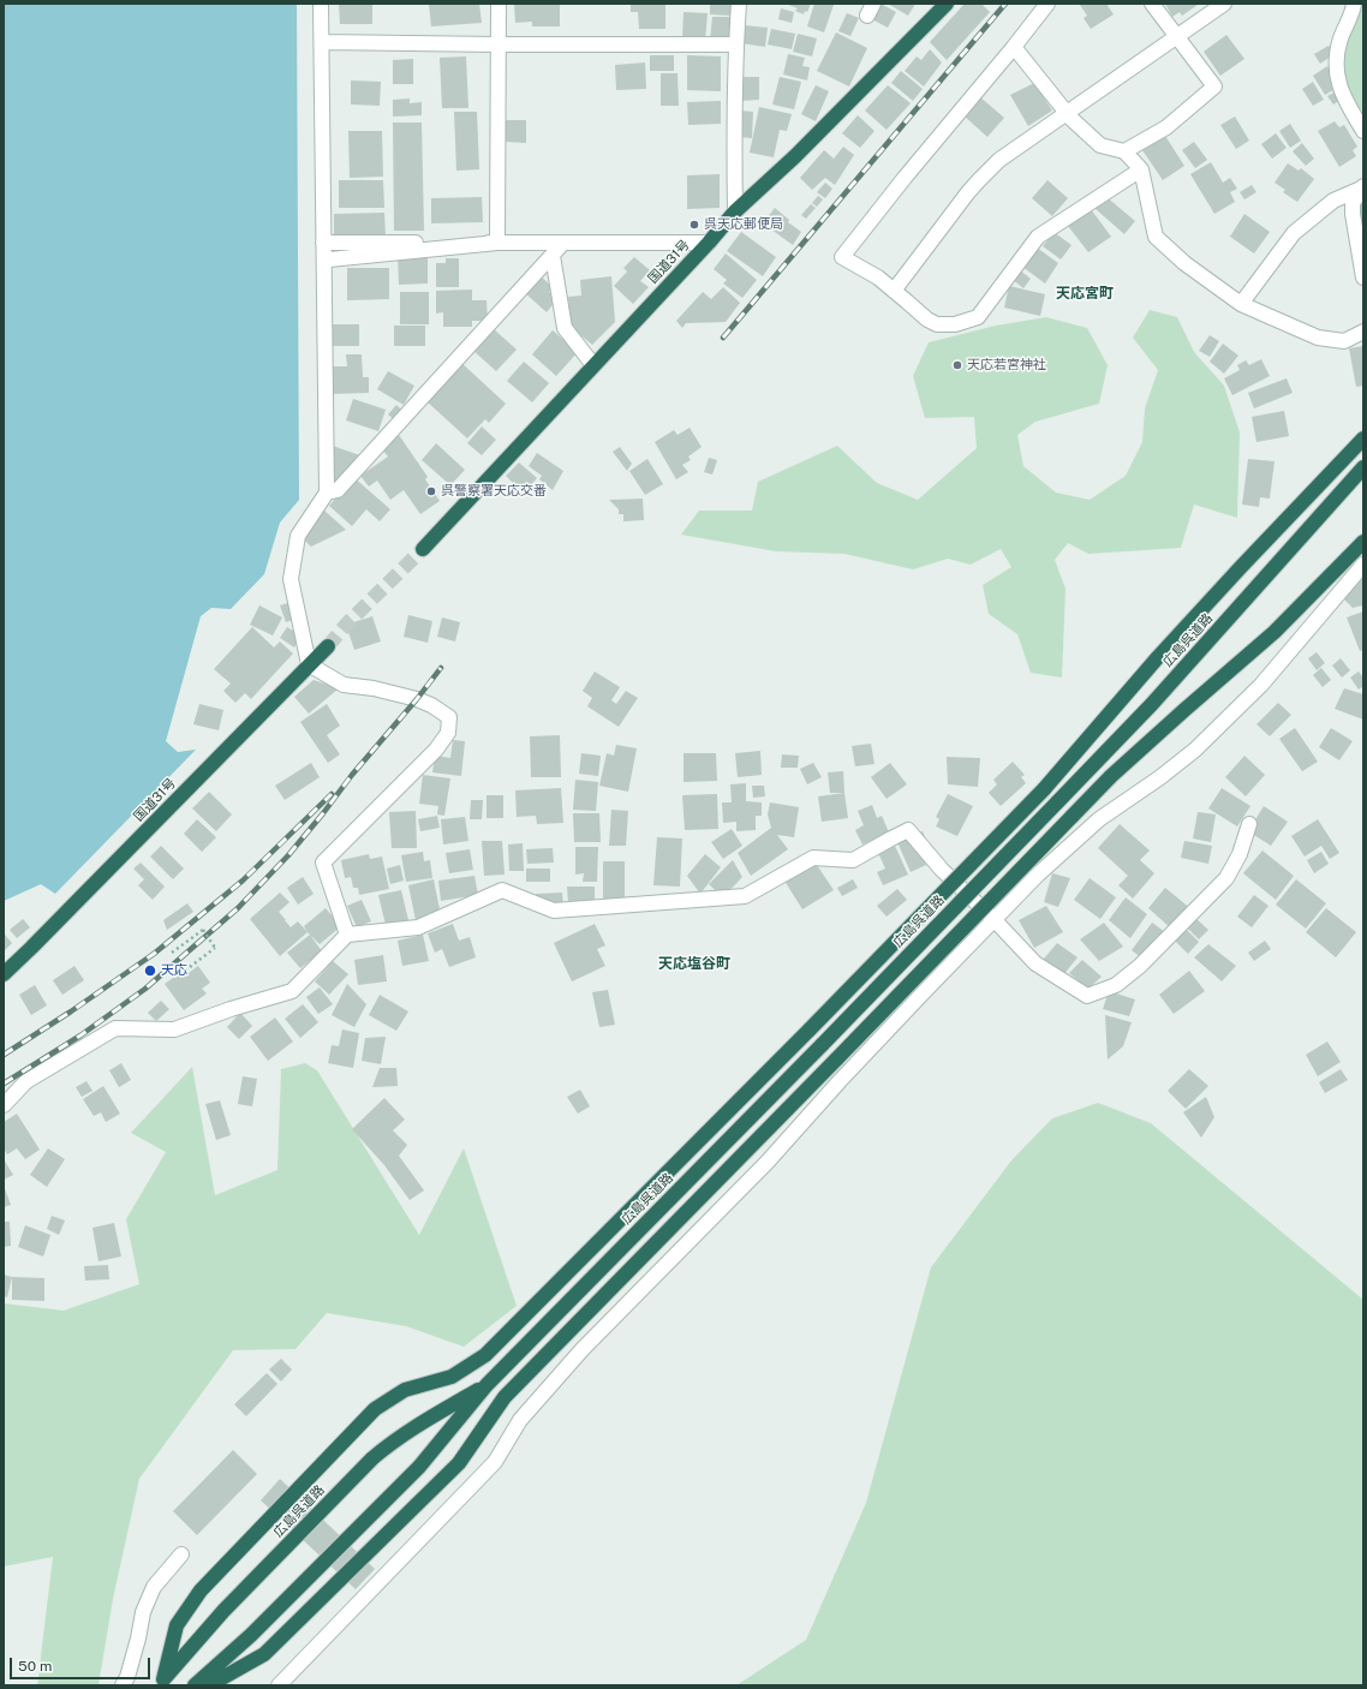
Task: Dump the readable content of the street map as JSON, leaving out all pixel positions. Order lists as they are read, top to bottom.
{
  "streets": {
    "highway": ["国道31号", "広島呉道路"]
  },
  "districts": ["天応宮町", "天応塩谷町"],
  "places": [
    "呉天応郵便局",
    "天応若宮神社",
    "呉警察署天応交番",
    "天応"
  ],
  "scale_bar": "50 m"
}
